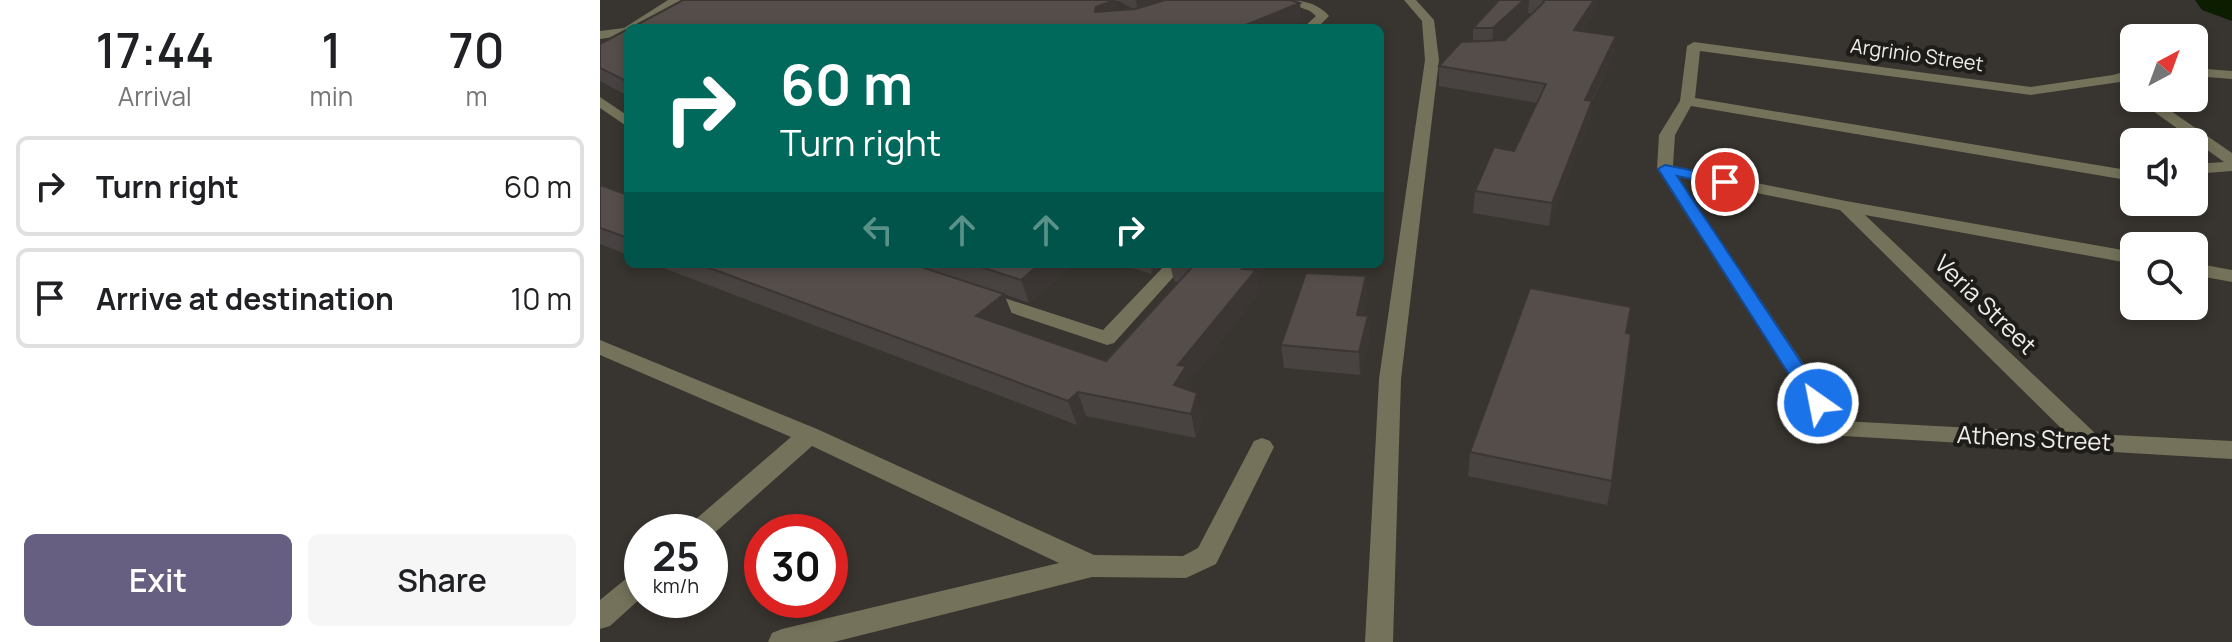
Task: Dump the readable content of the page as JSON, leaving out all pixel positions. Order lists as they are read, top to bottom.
{
  "streets": {
    "street": ["Argrinio Street", "Veria Street", "Athens Street"]
  },
  "crossings": [
    ["Veria Street", "Athens Street"]
  ],
  "north": "top right",
  "page": {
    "eta": [
      "17:44",
      "Arrival",
      "1",
      "min",
      "70",
      "m"
    ],
    "turn": ["60 m", "Turn right"],
    "list": [
      {
        "name": "Turn right",
        "value": "60 m"
      },
      {
        "name": "Arrive at destination",
        "value": "10 m"
      }
    ],
    "speed": "25 km/h",
    "limit": "30",
    "buttons": ["Exit", "Share"]
  }
}
